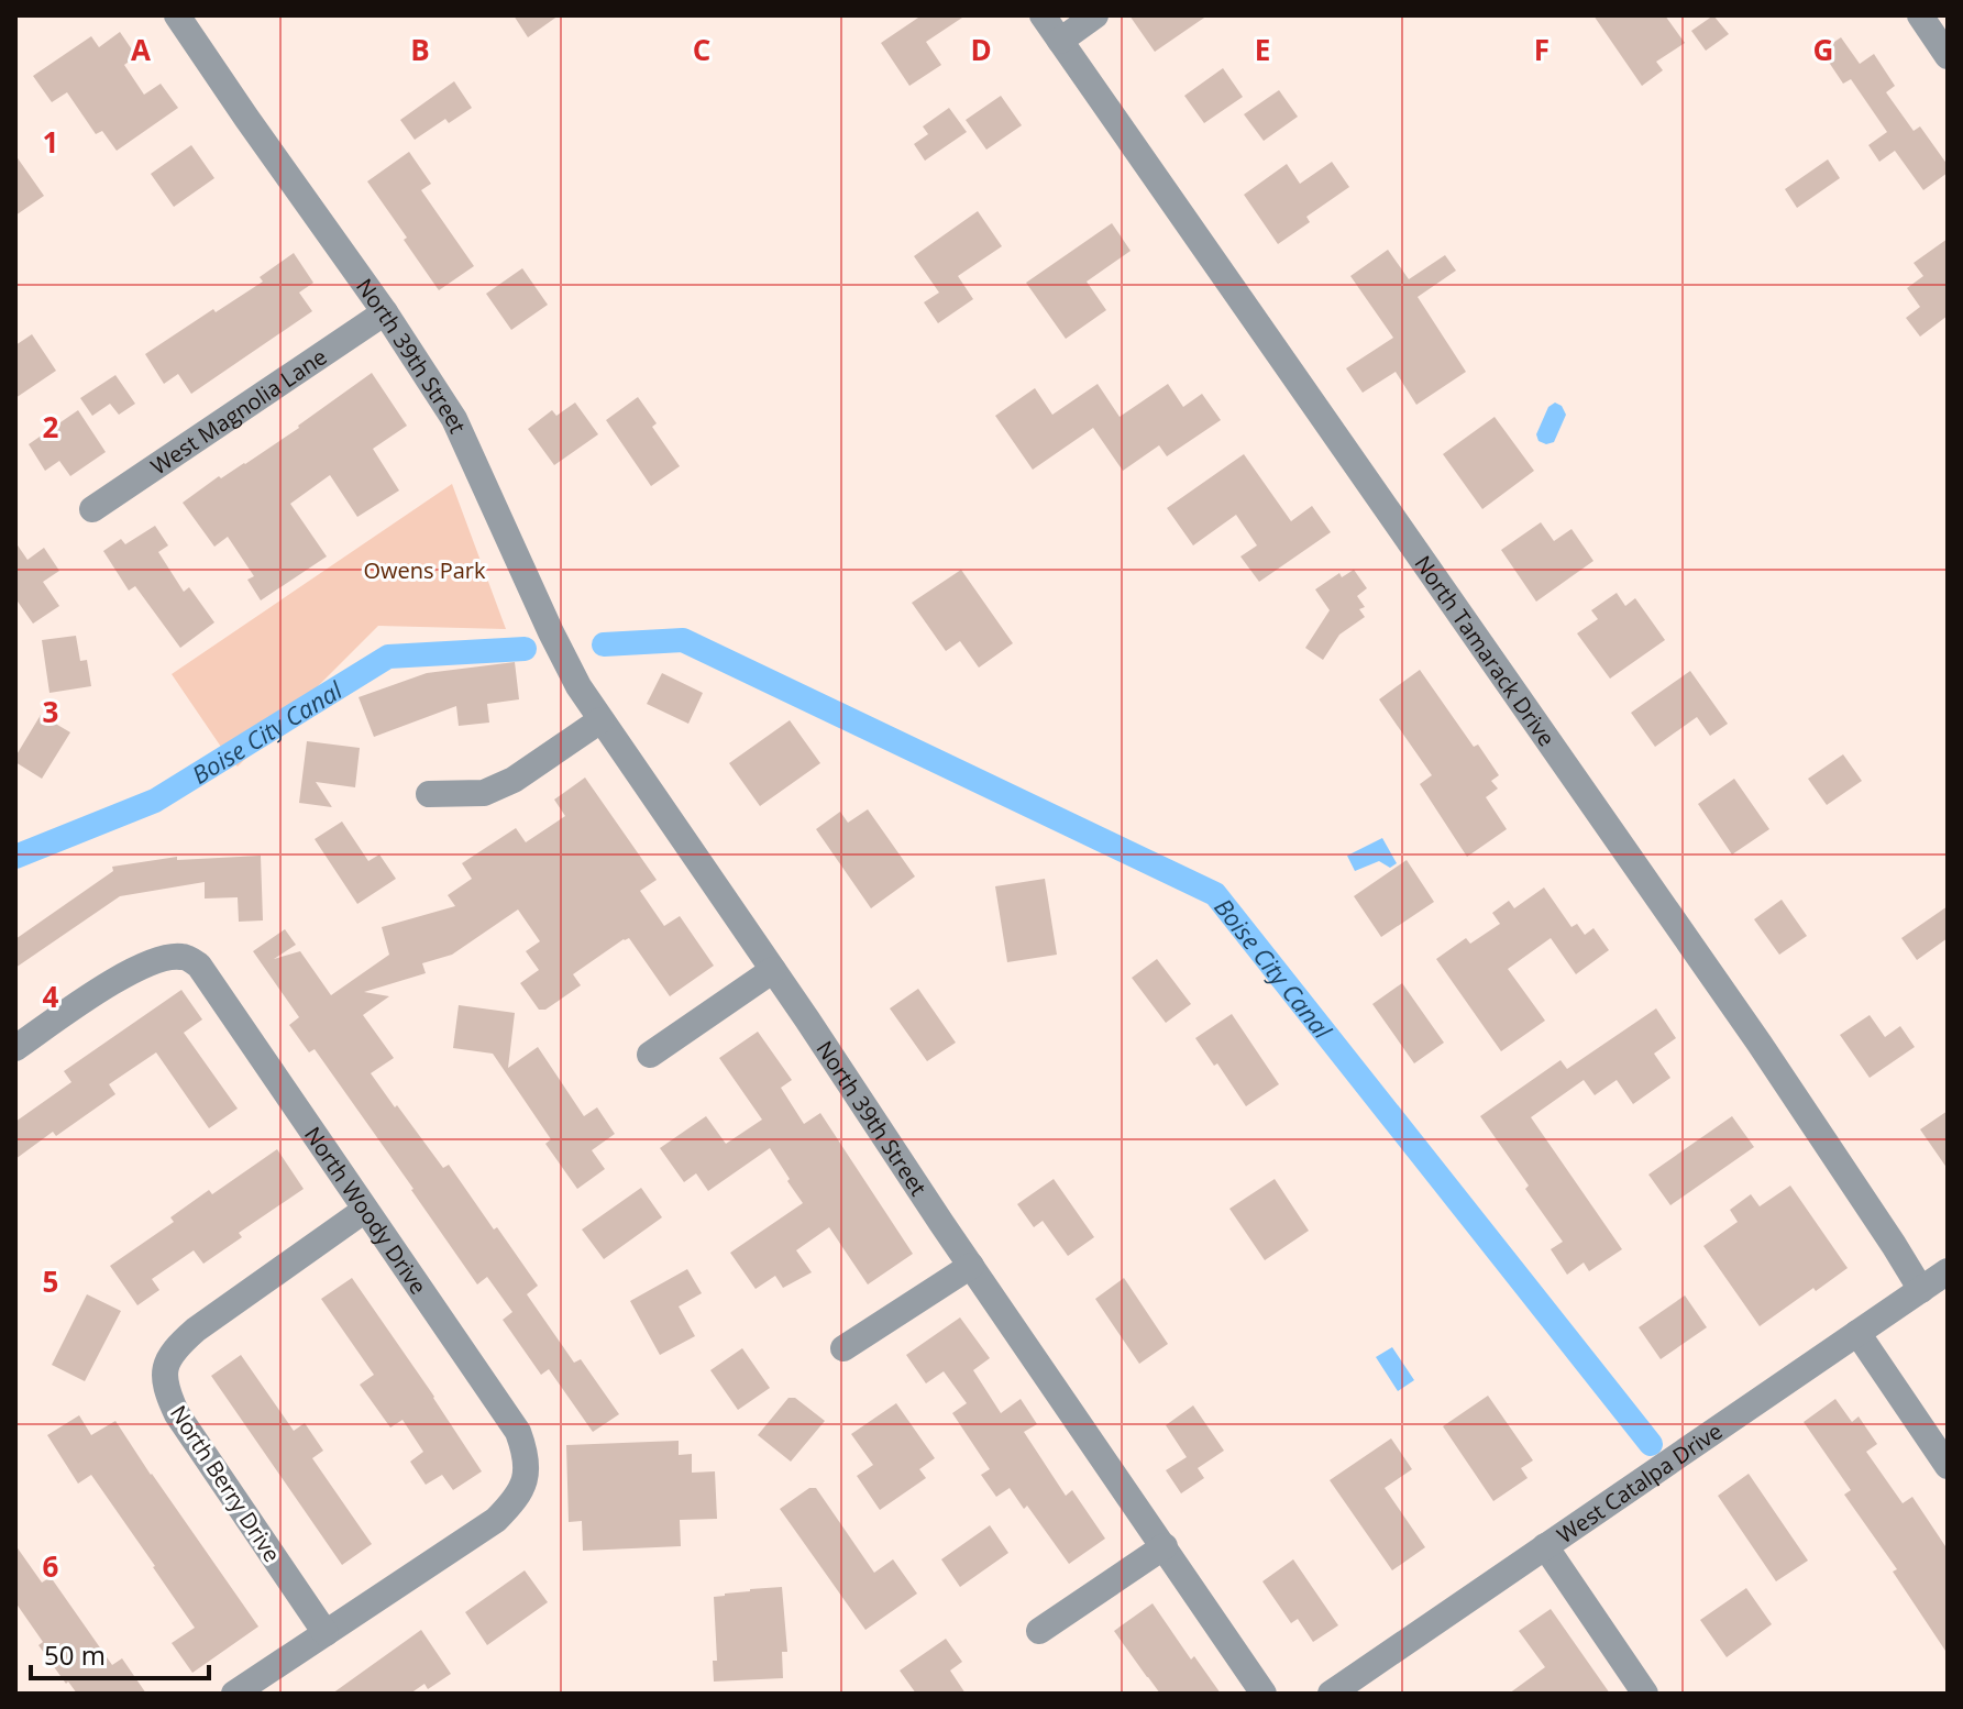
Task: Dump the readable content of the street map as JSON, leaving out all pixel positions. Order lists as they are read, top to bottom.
{
  "streets": {
    "street": [
      "North 39th Street",
      "West Magnolia Lane",
      "North Tamarack Drive",
      "North Woody Drive",
      "West Catalpa Drive",
      "North Berry Drive"
    ]
  },
  "crossings": [
    ["North 39th Street", "West Magnolia Lane"],
    ["North Tamarack Drive", "West Catalpa Drive"],
    ["North Woody Drive", "North Berry Drive"]
  ],
  "water": ["Boise City Canal"],
  "parks": ["Owens Park"],
  "scale_bar": "50 m",
  "grid": {
    "columns": [
      "A",
      "B",
      "C",
      "D",
      "E",
      "F",
      "G"
    ],
    "rows": [
      "1",
      "2",
      "3",
      "4",
      "5",
      "6"
    ]
  }
}
